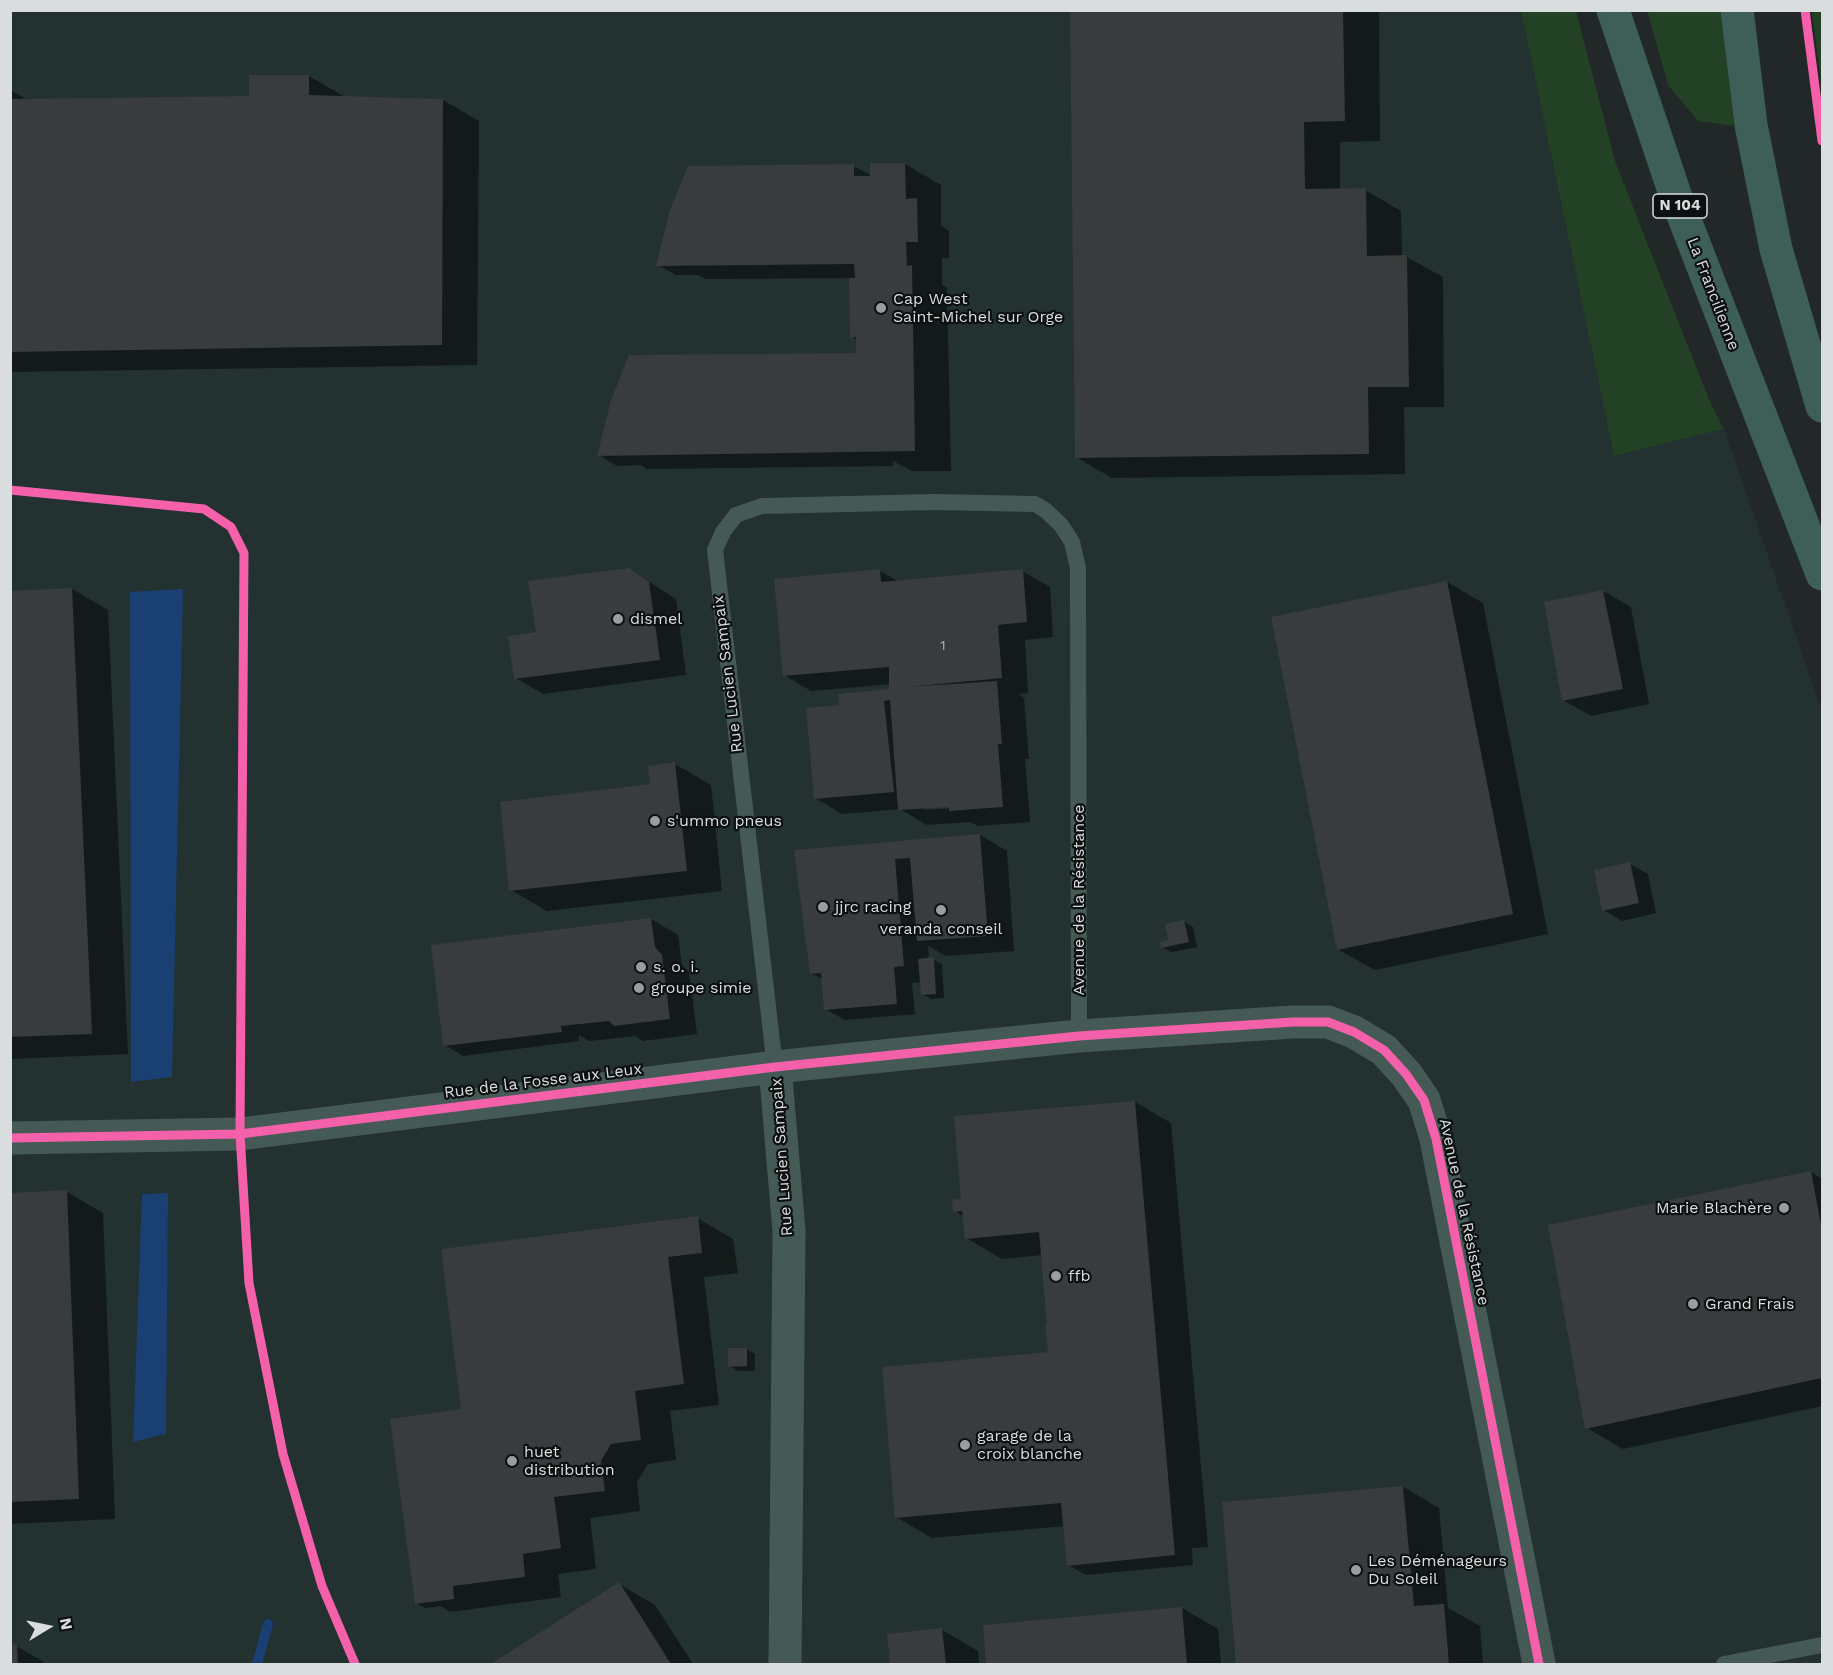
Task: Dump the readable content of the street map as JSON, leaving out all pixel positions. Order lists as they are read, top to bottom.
{
  "streets": {
    "highway": ["N 104", "La Francilienne"],
    "street": ["Rue Lucien Sampaix", "Avenue de la Résistance", "Rue de la Fosse aux Leux"]
  },
  "crossings": [
    ["Rue Lucien Sampaix", "Avenue de la Résistance"],
    ["Rue Lucien Sampaix", "Rue de la Fosse aux Leux"],
    ["Avenue de la Résistance", "Rue de la Fosse aux Leux"]
  ],
  "places": [
    "Cap West Saint-Michel sur Orge",
    "dismel",
    "s'ummo pneus",
    "jjrc racing",
    "veranda conseil",
    "s. o. i.",
    "groupe simie",
    "Marie Blachère",
    "ffb",
    "Grand Frais",
    "garage de la croix blanche",
    "huet distribution",
    "Les Déménageurs Du Soleil"
  ],
  "house_numbers": ["1"],
  "north": "right"
}
